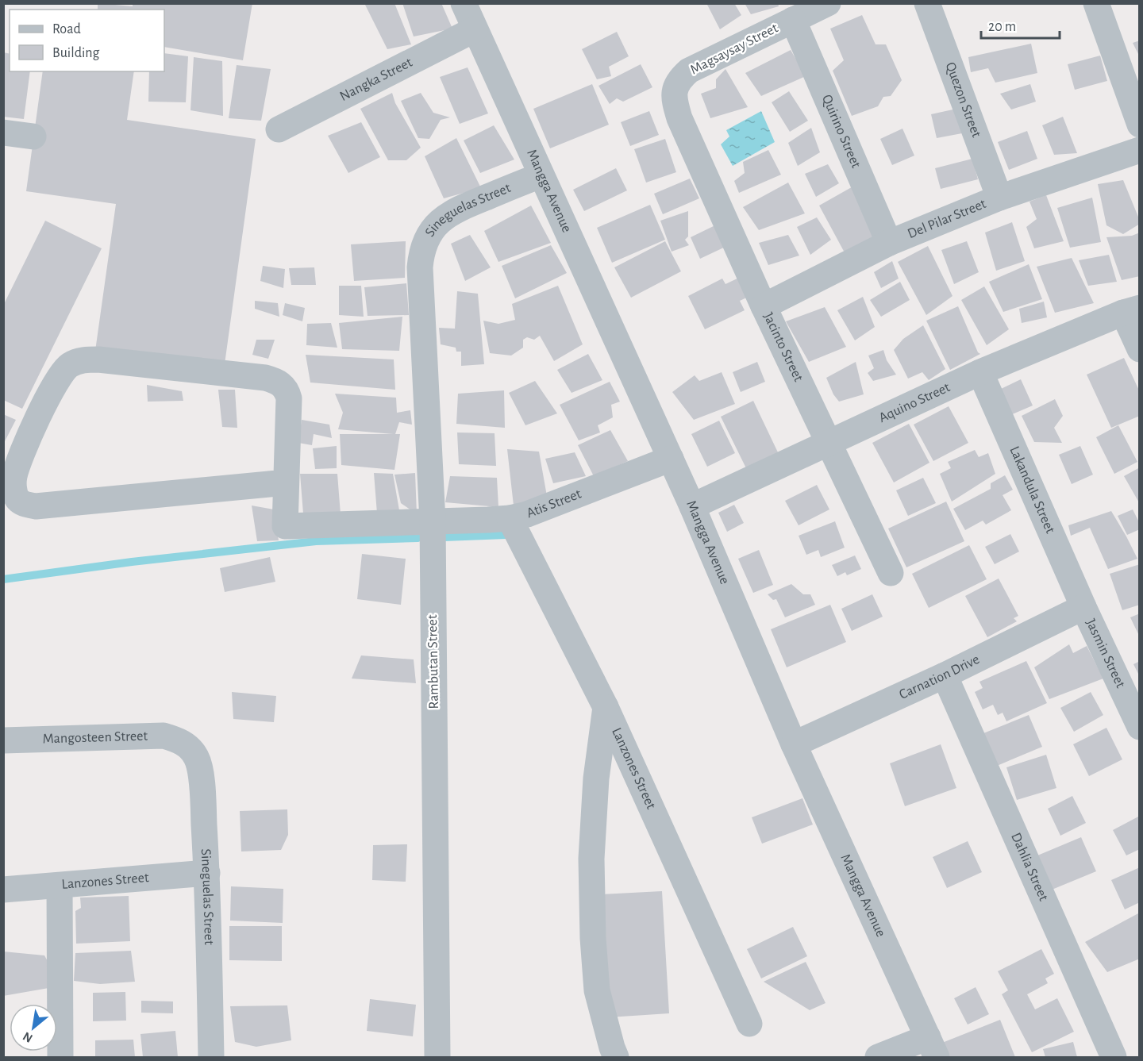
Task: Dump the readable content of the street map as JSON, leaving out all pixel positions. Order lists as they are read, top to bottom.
{
  "streets": {
    "street": [
      "Magsaysay Street",
      "Nangka Street",
      "Quezon Street",
      "Quirino Street",
      "Mangga Avenue",
      "Sineguelas Street",
      "Del Pilar Street",
      "Jacinto Street",
      "Aquino Street",
      "Lakandula Street",
      "Atis Street",
      "Jasmin Street",
      "Rambutan Street",
      "Carnation Drive",
      "Mangosteen Street",
      "Lanzones Street",
      "Dahlia Street"
    ]
  },
  "crossings": [
    ["Magsaysay Street", "Quirino Street"],
    ["Magsaysay Street", "Jacinto Street"],
    ["Nangka Street", "Mangga Avenue"],
    ["Quezon Street", "Del Pilar Street"],
    ["Quirino Street", "Del Pilar Street"],
    ["Mangga Avenue", "Sineguelas Street"],
    ["Mangga Avenue", "Aquino Street"],
    ["Mangga Avenue", "Atis Street"],
    ["Mangga Avenue", "Carnation Drive"],
    ["Sineguelas Street", "Rambutan Street"],
    ["Sineguelas Street", "Mangosteen Street"],
    ["Sineguelas Street", "Lanzones Street"],
    ["Del Pilar Street", "Jacinto Street"],
    ["Jacinto Street", "Aquino Street"],
    ["Aquino Street", "Lakandula Street"],
    ["Lakandula Street", "Jasmin Street"],
    ["Lakandula Street", "Carnation Drive"],
    ["Atis Street", "Rambutan Street"],
    ["Atis Street", "Lanzones Street"],
    ["Jasmin Street", "Carnation Drive"],
    ["Carnation Drive", "Dahlia Street"]
  ],
  "legend": ["Road", "Building"],
  "scale_bar": "20 m",
  "north": "bottom left"
}
